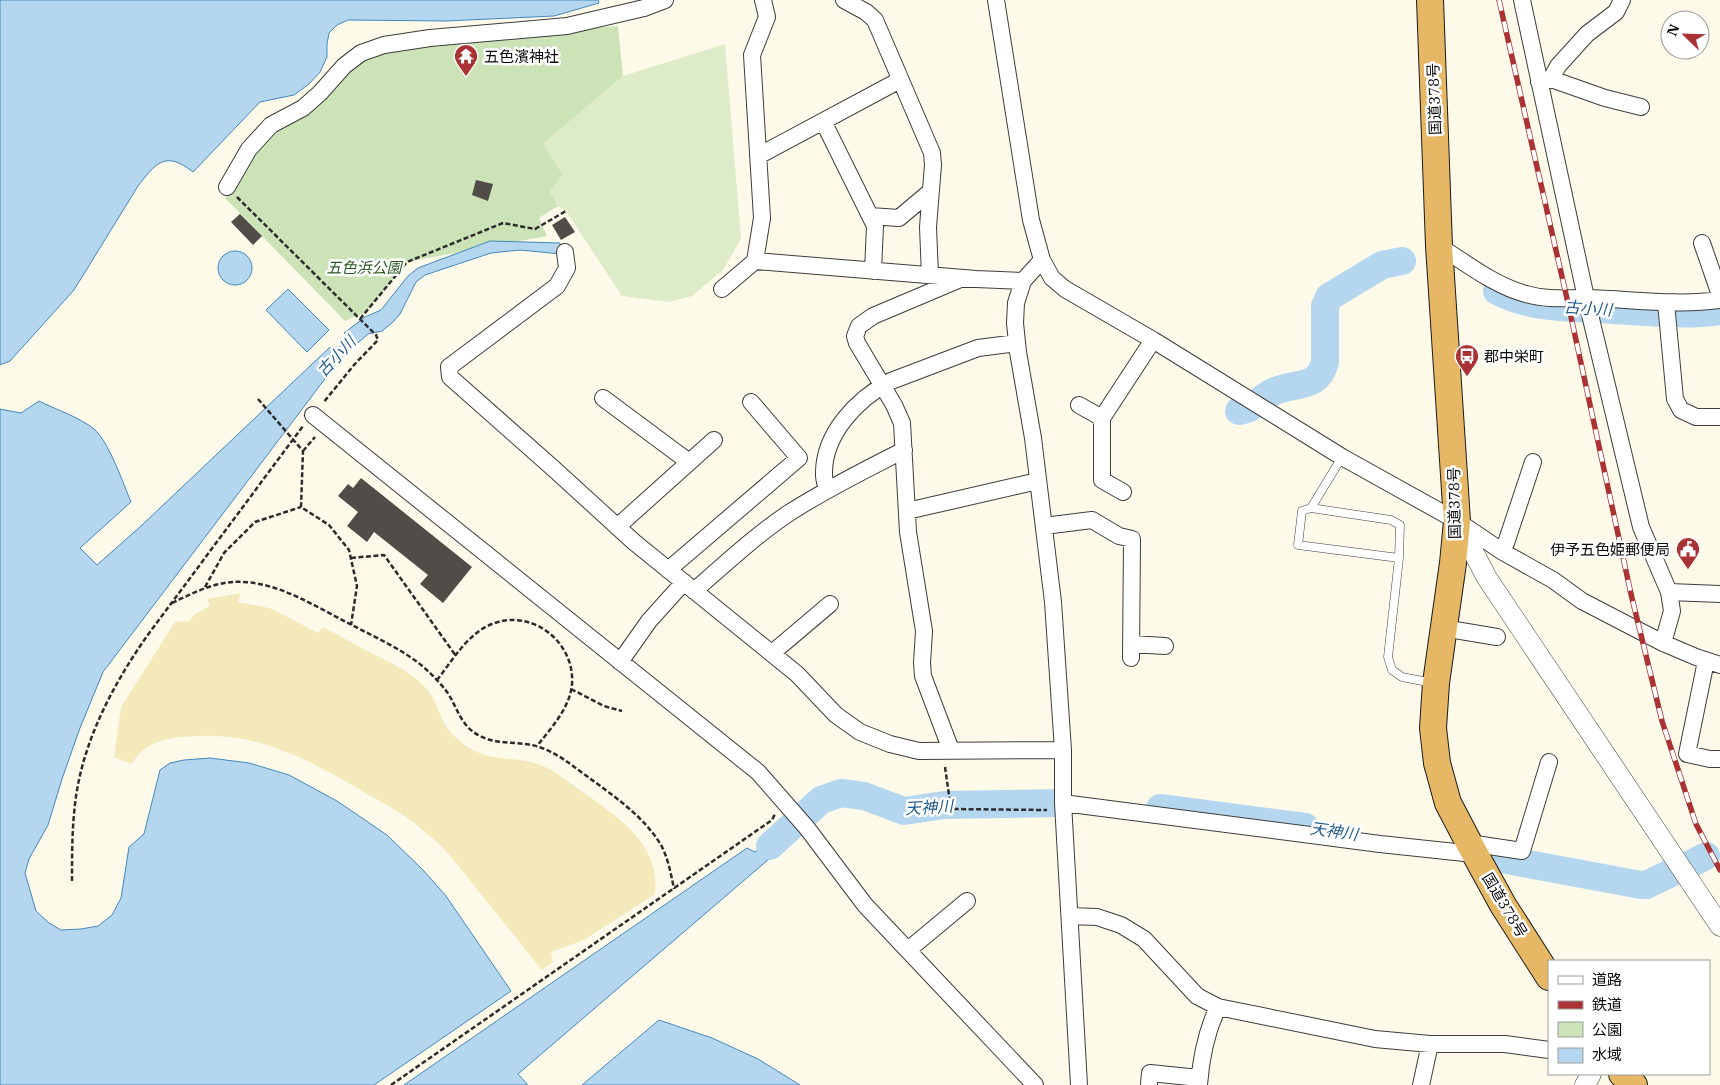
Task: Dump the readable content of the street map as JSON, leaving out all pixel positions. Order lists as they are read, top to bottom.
{
  "streets": {
    "highway": ["国道378号"]
  },
  "water": ["古小川", "天神川"],
  "parks": ["五色浜公園"],
  "places": {
    "temple": ["五色濱神社"],
    "bus stop": ["郡中栄町"],
    "public building": ["伊予五色姫郵便局"]
  },
  "legend": [
    "道路",
    "鉄道",
    "公園",
    "水域"
  ],
  "north": "top left"
}
